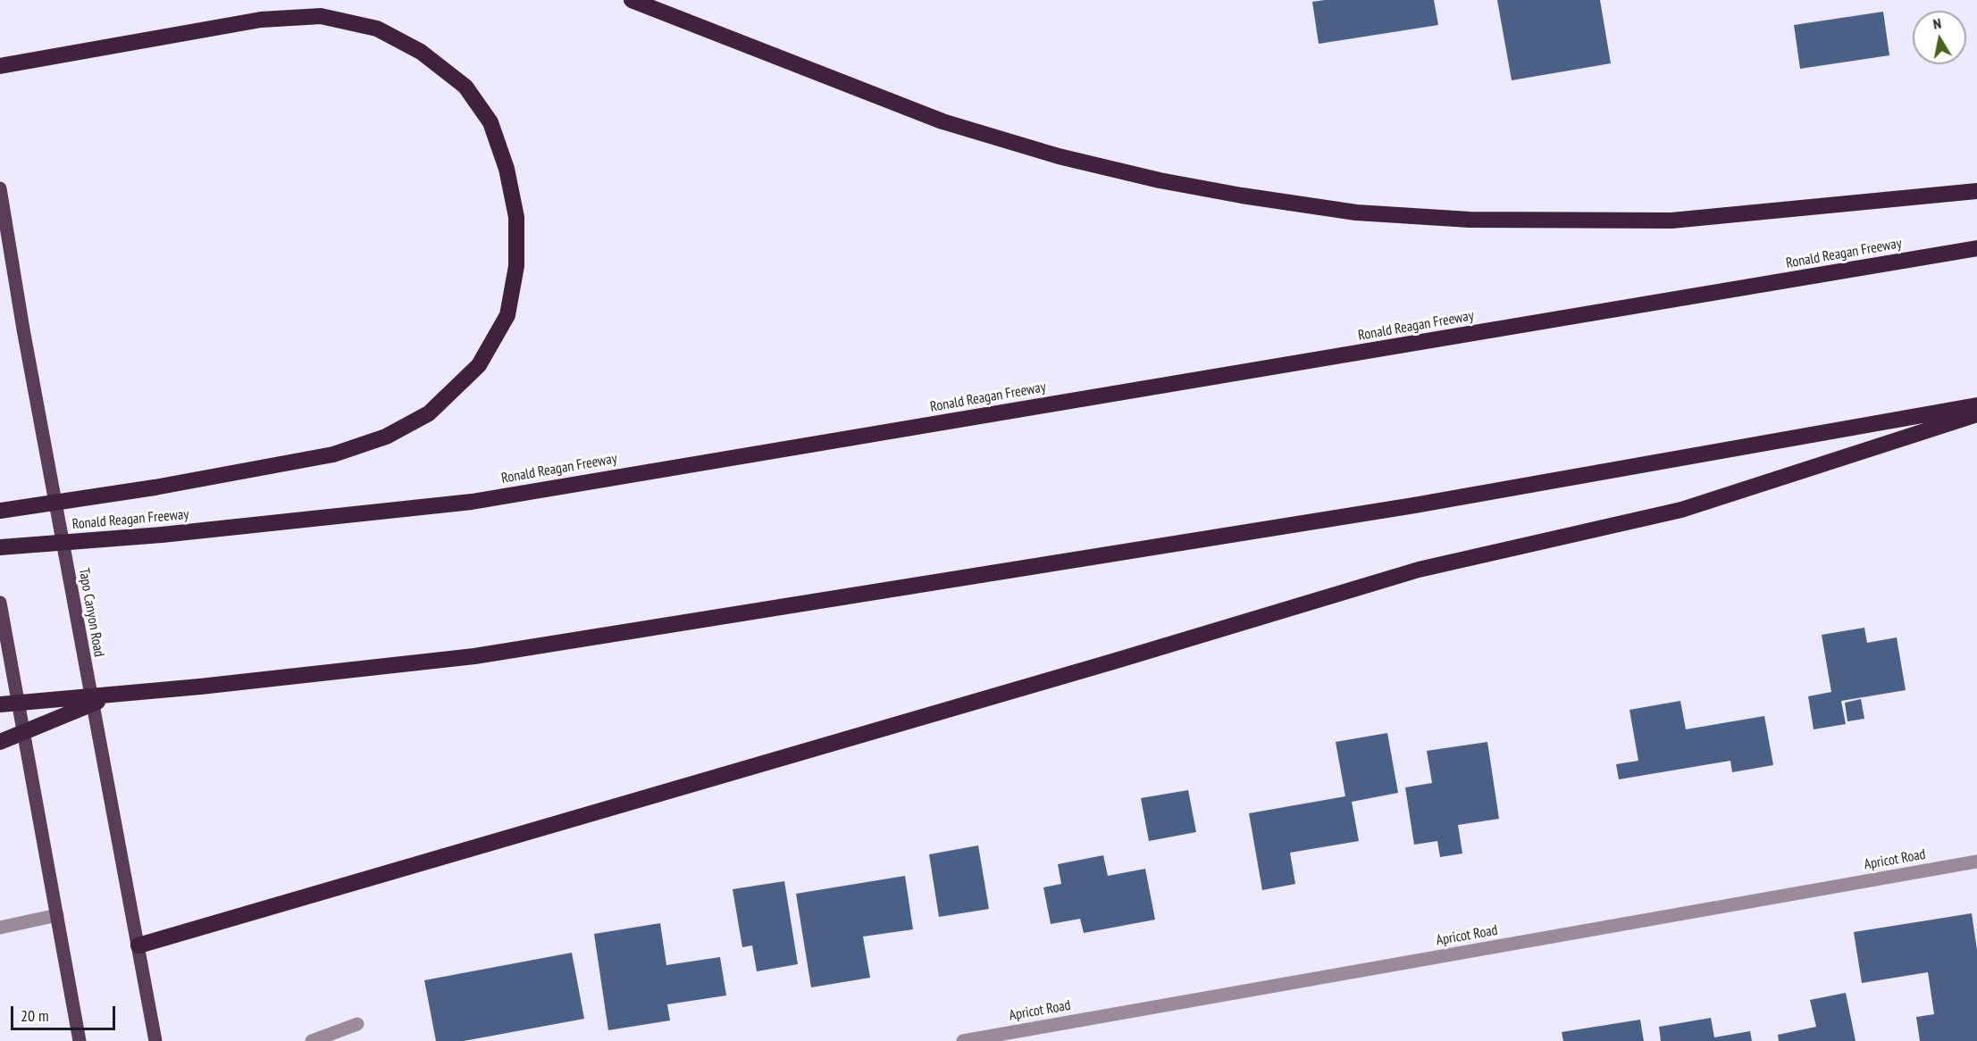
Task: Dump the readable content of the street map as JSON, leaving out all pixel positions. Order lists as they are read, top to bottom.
{
  "streets": {
    "highway": ["Ronald Reagan Freeway"],
    "main road": ["Tapo Canyon Road"],
    "street": ["Apricot Road"]
  },
  "scale_bar": "20 m",
  "north": "top"
}
